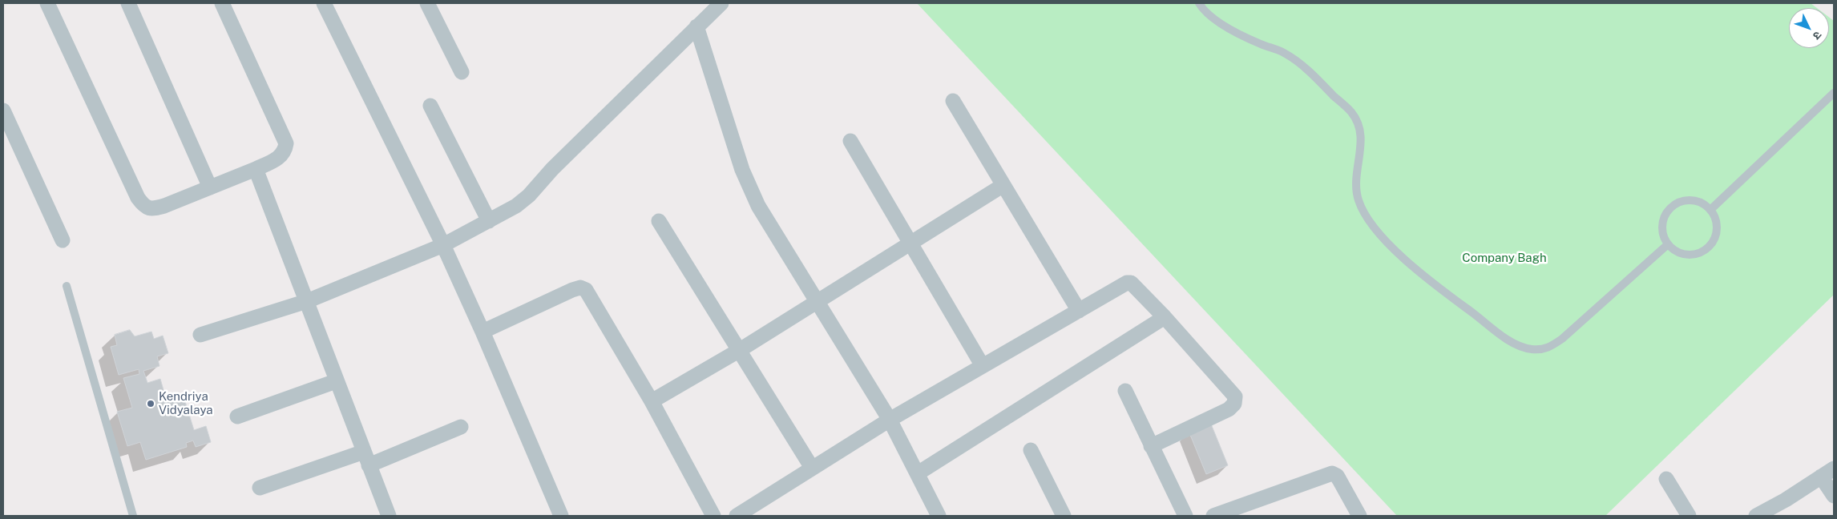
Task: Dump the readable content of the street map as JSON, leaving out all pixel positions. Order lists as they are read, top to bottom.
{
  "parks": ["Company Bagh"],
  "places": ["Kendriya Vidyalaya"],
  "north": "bottom right"
}
